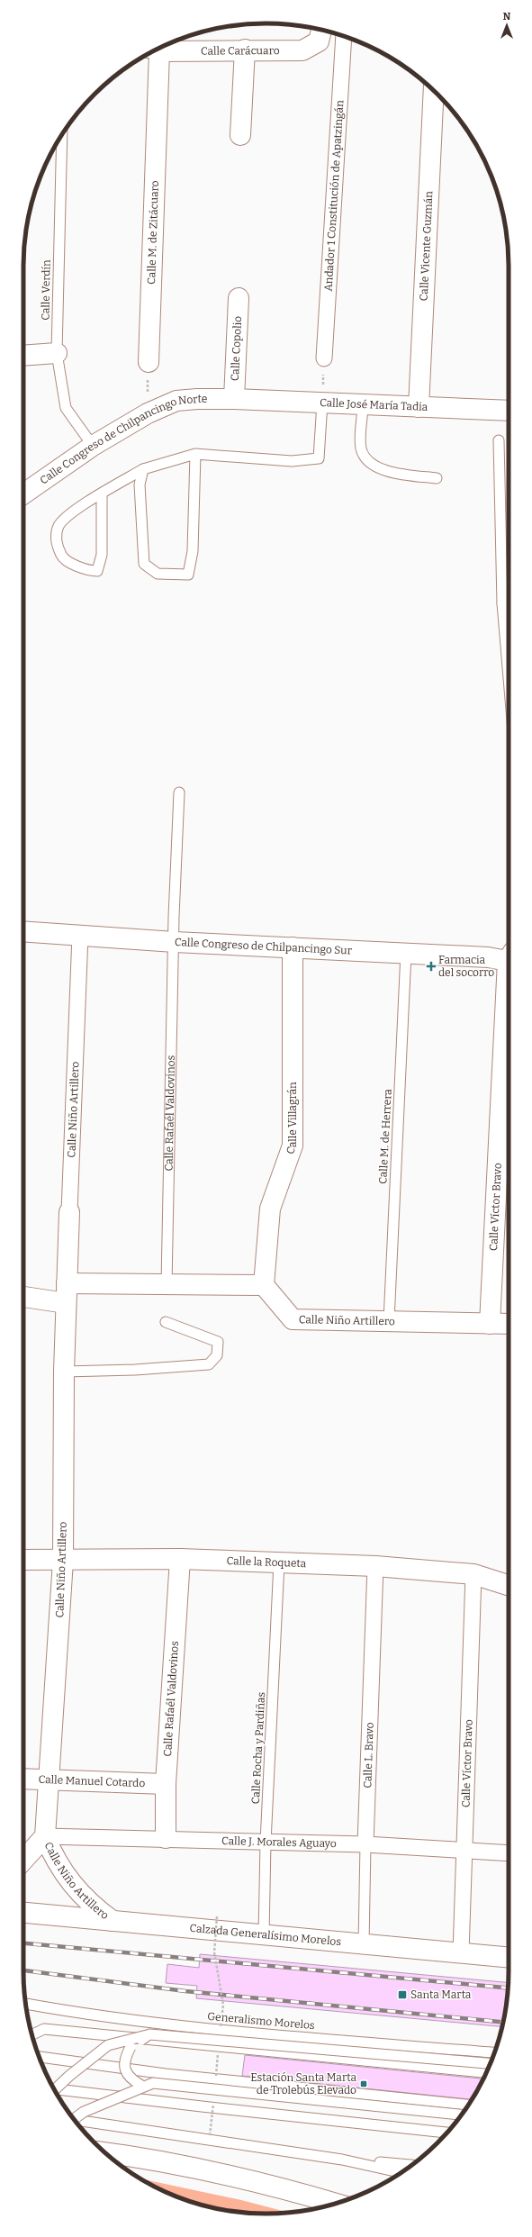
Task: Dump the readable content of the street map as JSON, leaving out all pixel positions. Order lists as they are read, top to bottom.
{
  "streets": {
    "main road": [
      "Calle Carácuaro",
      "Calle M. de Zitácuaro",
      "Calle Vicente Guzmán",
      "Calle Copolio",
      "Calle José María Tadia",
      "Calle Congreso de Chilpancingo Norte",
      "Calle Congreso de Chilpancingo Sur",
      "Calle Niño Artillero",
      "Calle Rafaél Valdovinos",
      "Calle Villagrán",
      "Calle Víctor Bravo",
      "Calle la Roqueta",
      "Calle Manuel Cotardo",
      "Calzada Generalísimo Morelos"
    ],
    "street": ["Andador 1 Constitución de Apatzingán", "Calle L. Bravo", "Calle J. Morales Aguayo"],
    "lane": [
      "Calle Verdín",
      "Calle M. de Herrera",
      "Calle Rocha y Pardiñas",
      "Generalismo Morelos"
    ]
  },
  "crossings": [
    ["Calle Vicente Guzmán", "Calle José María Tadia"],
    ["Calle Verdín", "Calle Congreso de Chilpancingo Norte"],
    ["Calle Copolio", "Calle José María Tadia"],
    ["Calle Copolio", "Calle Congreso de Chilpancingo Norte"],
    ["Calle José María Tadia", "Calle Congreso de Chilpancingo Norte"],
    ["Calle Congreso de Chilpancingo Sur", "Calle Niño Artillero"],
    ["Calle Congreso de Chilpancingo Sur", "Calle Rafaél Valdovinos"],
    ["Calle Congreso de Chilpancingo Sur", "Calle Villagrán"],
    ["Calle Congreso de Chilpancingo Sur", "Calle M. de Herrera"],
    ["Calle Niño Artillero", "Calle Villagrán"],
    ["Calle Niño Artillero", "Calle M. de Herrera"],
    ["Calle Niño Artillero", "Calle Víctor Bravo"],
    ["Calle Niño Artillero", "Calle la Roqueta"],
    ["Calle Niño Artillero", "Calle Manuel Cotardo"],
    ["Calle Niño Artillero", "Calle J. Morales Aguayo"],
    ["Calle Niño Artillero", "Calzada Generalísimo Morelos"],
    ["Calle Rafaél Valdovinos", "Calle la Roqueta"],
    ["Calle Rafaél Valdovinos", "Calle Manuel Cotardo"],
    ["Calle Rafaél Valdovinos", "Calle J. Morales Aguayo"],
    ["Calle Víctor Bravo", "Calle la Roqueta"],
    ["Calle Víctor Bravo", "Calle J. Morales Aguayo"],
    ["Calle Víctor Bravo", "Calzada Generalísimo Morelos"],
    ["Calle la Roqueta", "Calle Rocha y Pardiñas"],
    ["Calle la Roqueta", "Calle L. Bravo"],
    ["Calle Rocha y Pardiñas", "Calle J. Morales Aguayo"],
    ["Calle Rocha y Pardiñas", "Calzada Generalísimo Morelos"],
    ["Calle L. Bravo", "Calle J. Morales Aguayo"],
    ["Calle L. Bravo", "Calzada Generalísimo Morelos"]
  ],
  "places": {
    "health": ["Farmacia del socorro"],
    "transit": ["Santa Marta", "Estación Santa Marta de Trolebús Elevado"]
  },
  "north": "top"
}
